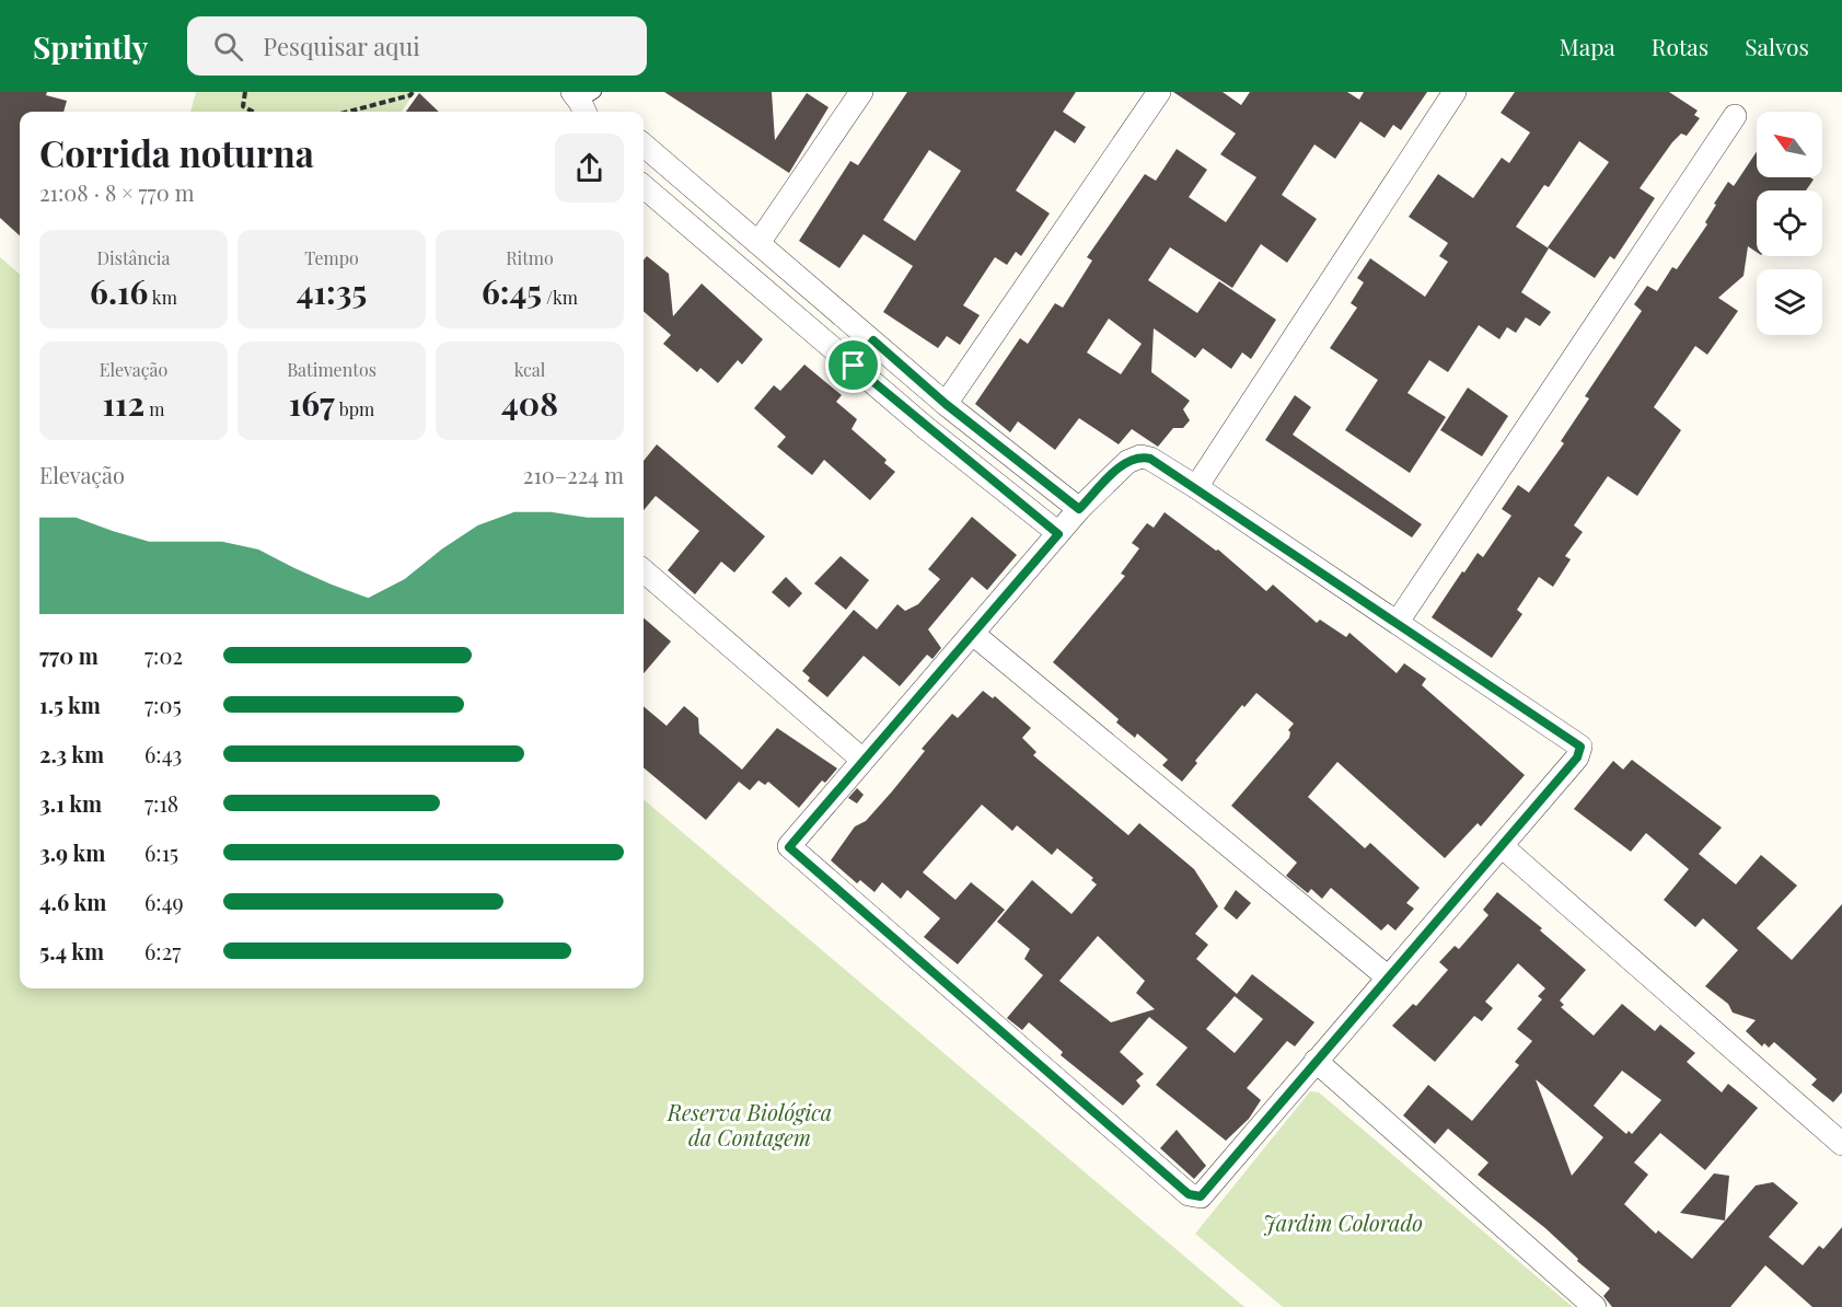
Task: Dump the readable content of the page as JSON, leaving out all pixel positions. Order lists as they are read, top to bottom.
{
  "parks": ["Reserva Biológica da Contagem", "Jardim Colorado"],
  "north": "top left",
  "page": {
    "header": "Sprintly",
    "search": "Pesquisar aqui",
    "nav": ["Mapa", "Rotas", "Salvos"],
    "heading": ["Corrida noturna", "21:08 · 8 × 770 m"],
    "stats": [
      ["Distância", "6.16 km"],
      ["Tempo", "41:35"],
      ["Ritmo", "6:45 /km"],
      ["Elevação", "112 m"],
      ["Batimentos", "167 bpm"],
      ["kcal", "408"]
    ],
    "chart": ["Elevação", "210–224 m"],
    "list": [
      {
        "name": "770 m",
        "note": "7:02"
      },
      {
        "name": "1.5 km",
        "note": "7:05"
      },
      {
        "name": "2.3 km",
        "note": "6:43"
      },
      {
        "name": "3.1 km",
        "note": "7:18"
      },
      {
        "name": "3.9 km",
        "note": "6:15"
      },
      {
        "name": "4.6 km",
        "note": "6:49"
      },
      {
        "name": "5.4 km",
        "note": "6:27"
      }
    ]
  }
}
